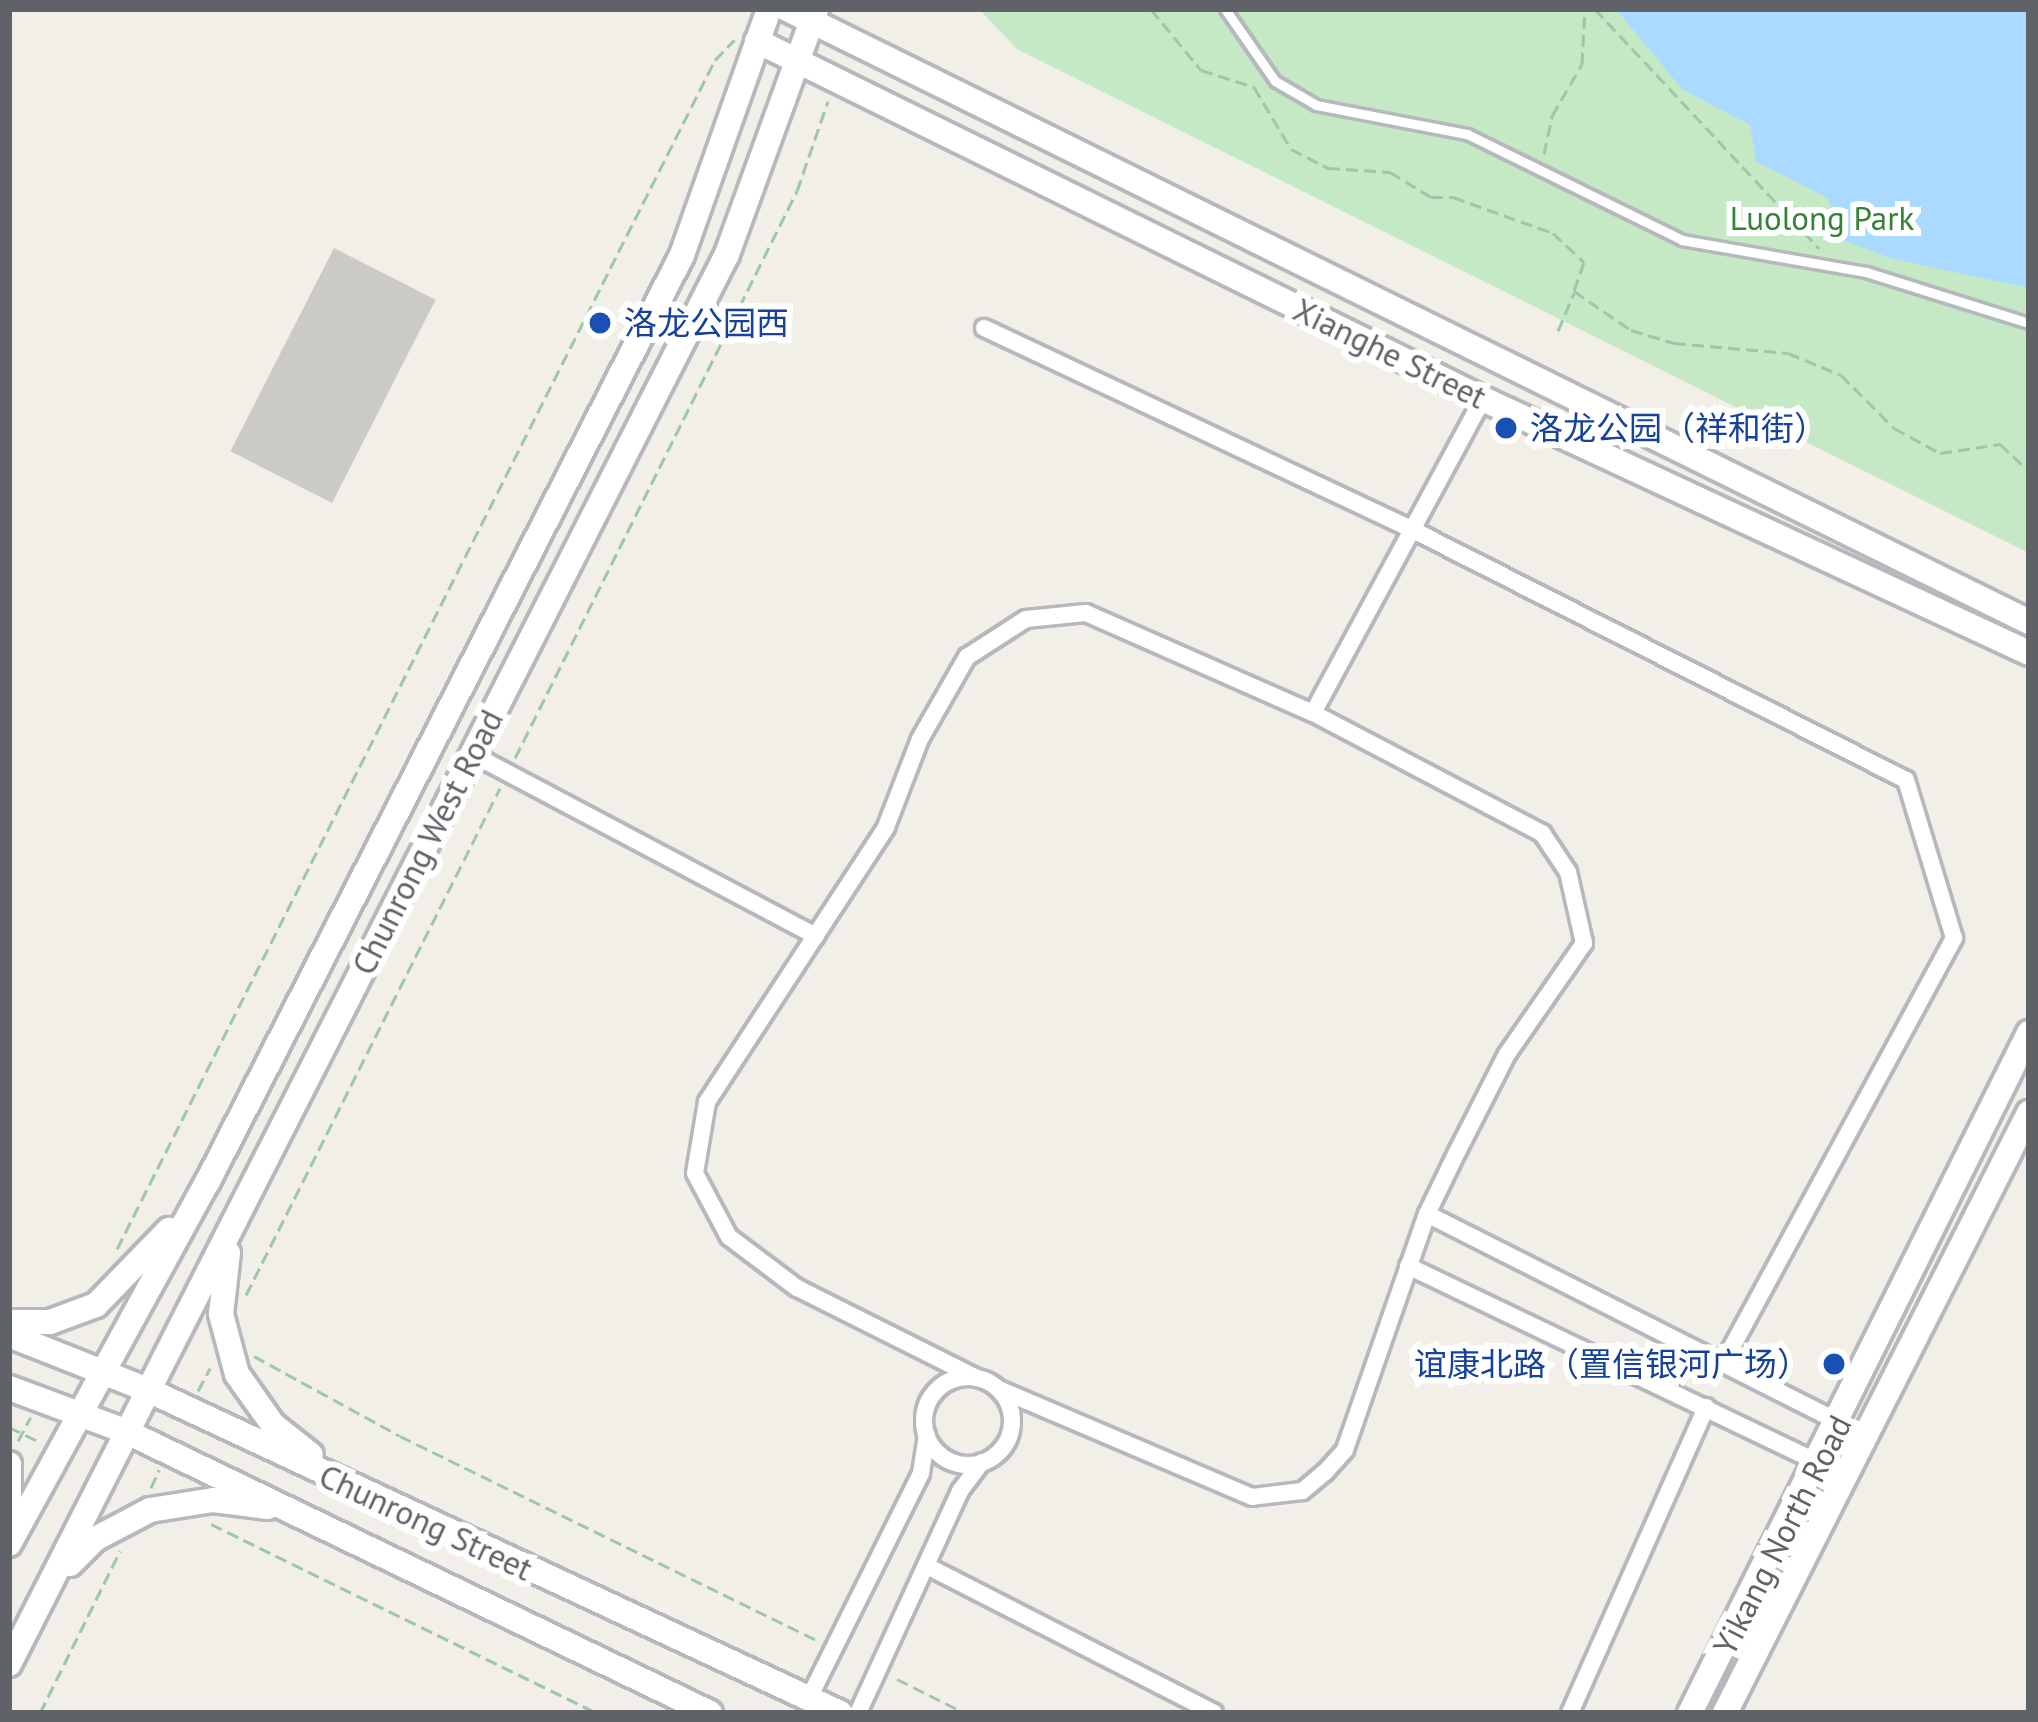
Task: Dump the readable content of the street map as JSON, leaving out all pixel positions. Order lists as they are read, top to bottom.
{
  "streets": {
    "main road": [
      "Xianghe Street",
      "Chunrong West Road",
      "Chunrong Street",
      "Yikang North Road"
    ]
  },
  "crossings": [
    ["Xianghe Street", "Chunrong West Road"],
    ["Chunrong West Road", "Chunrong Street"]
  ],
  "parks": ["Luolong Park"],
  "places": ["洛龙公园西", "洛龙公园（祥和街）", "谊康北路（置信银河广场）"]
}
